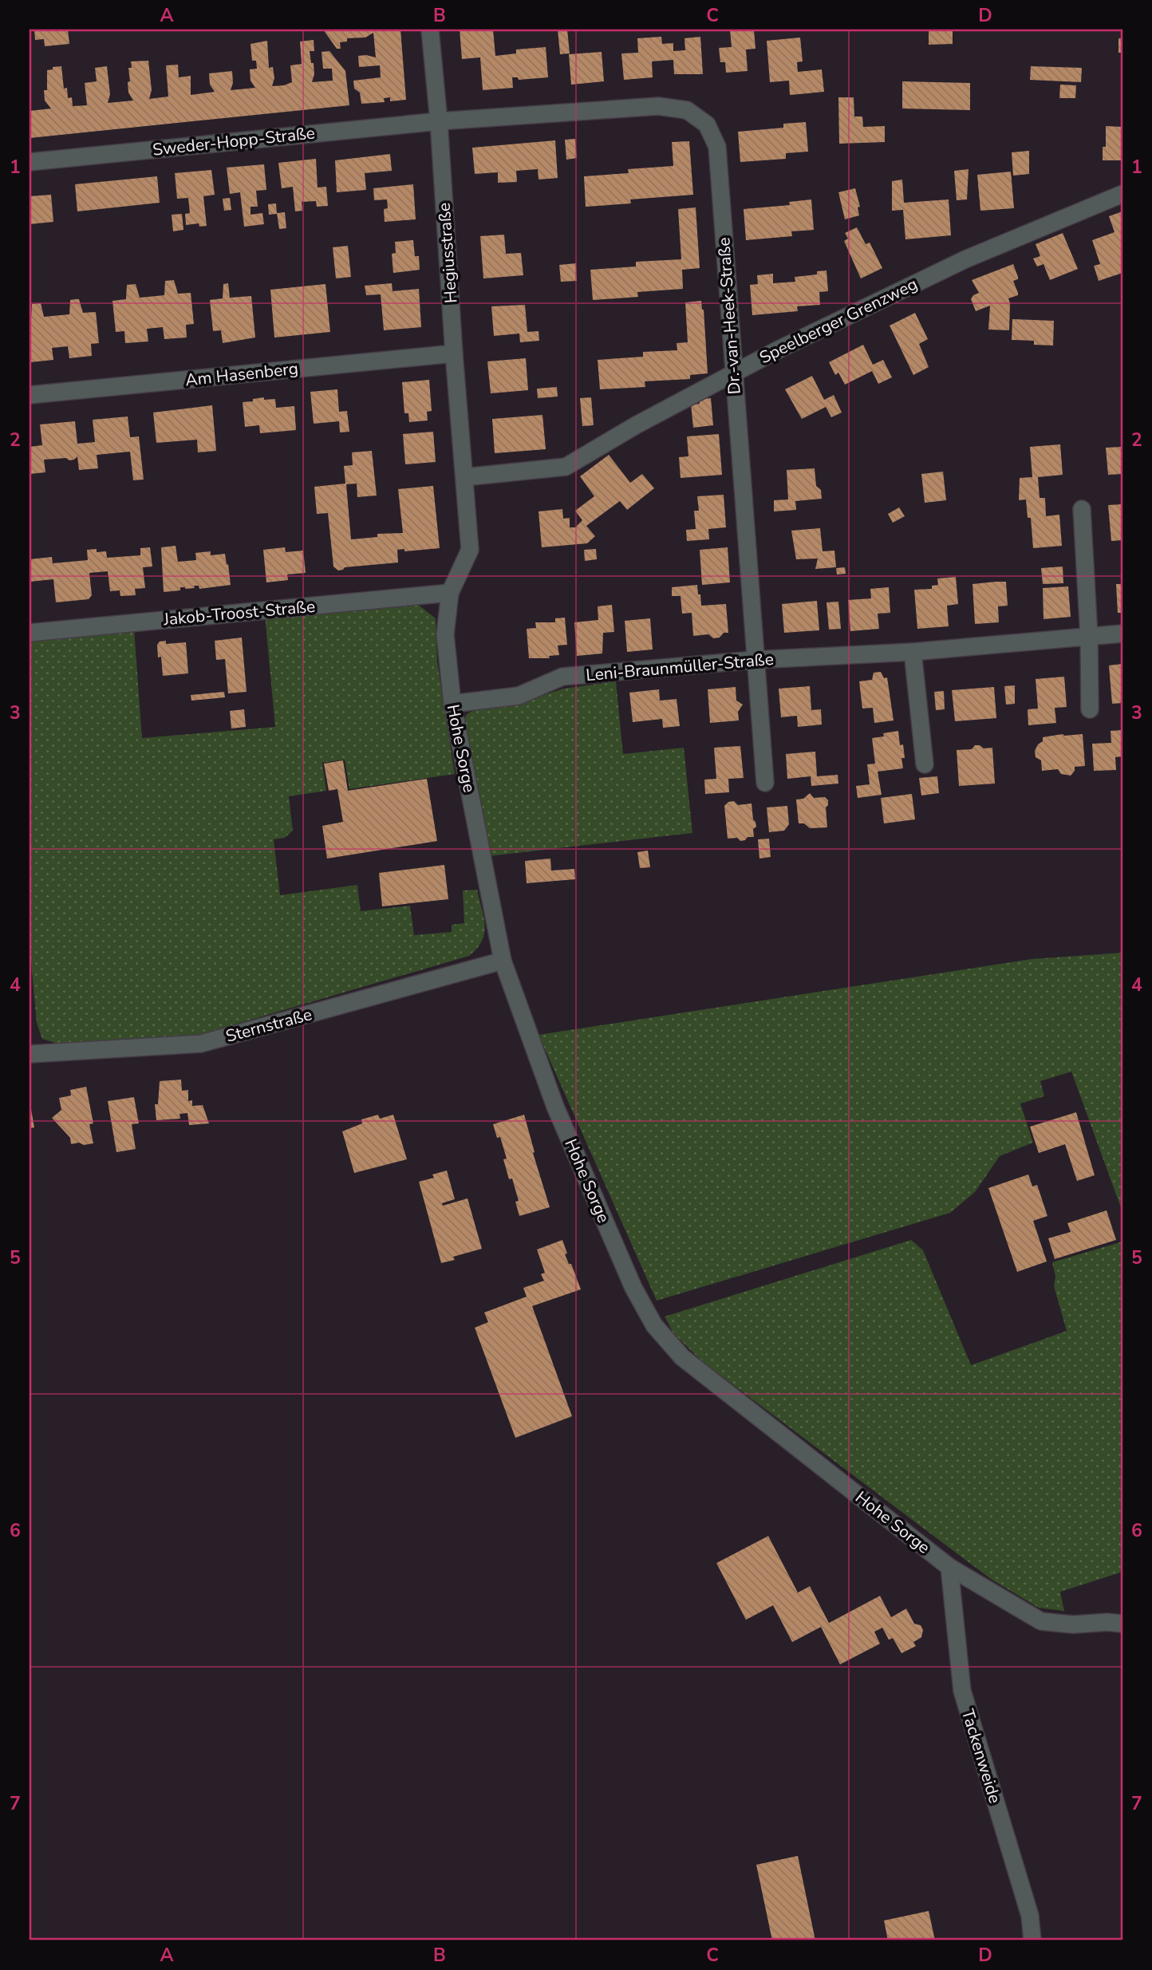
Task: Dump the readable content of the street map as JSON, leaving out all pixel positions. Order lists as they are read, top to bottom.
{
  "streets": {
    "street": [
      "Sweder-Hopp-Straße",
      "Hegiusstraße",
      "Dr.-van-Heek-Straße",
      "Speelberger Grenzweg",
      "Am Hasenberg",
      "Jakob-Troost-Straße",
      "Leni-Braunmüller-Straße",
      "Hohe Sorge",
      "Sternstraße",
      "Tackenweide"
    ]
  },
  "crossings": [
    ["Sweder-Hopp-Straße", "Hegiusstraße"],
    ["Sweder-Hopp-Straße", "Dr.-van-Heek-Straße"],
    ["Hegiusstraße", "Dr.-van-Heek-Straße"],
    ["Hegiusstraße", "Speelberger Grenzweg"],
    ["Hegiusstraße", "Am Hasenberg"],
    ["Hegiusstraße", "Hohe Sorge"],
    ["Dr.-van-Heek-Straße", "Speelberger Grenzweg"],
    ["Dr.-van-Heek-Straße", "Leni-Braunmüller-Straße"],
    ["Speelberger Grenzweg", "Hohe Sorge"],
    ["Jakob-Troost-Straße", "Hohe Sorge"],
    ["Leni-Braunmüller-Straße", "Hohe Sorge"],
    ["Hohe Sorge", "Sternstraße"],
    ["Hohe Sorge", "Tackenweide"]
  ],
  "grid": {
    "columns": [
      "A",
      "B",
      "C",
      "D"
    ],
    "rows": [
      "1",
      "2",
      "3",
      "4",
      "5",
      "6",
      "7"
    ]
  }
}
